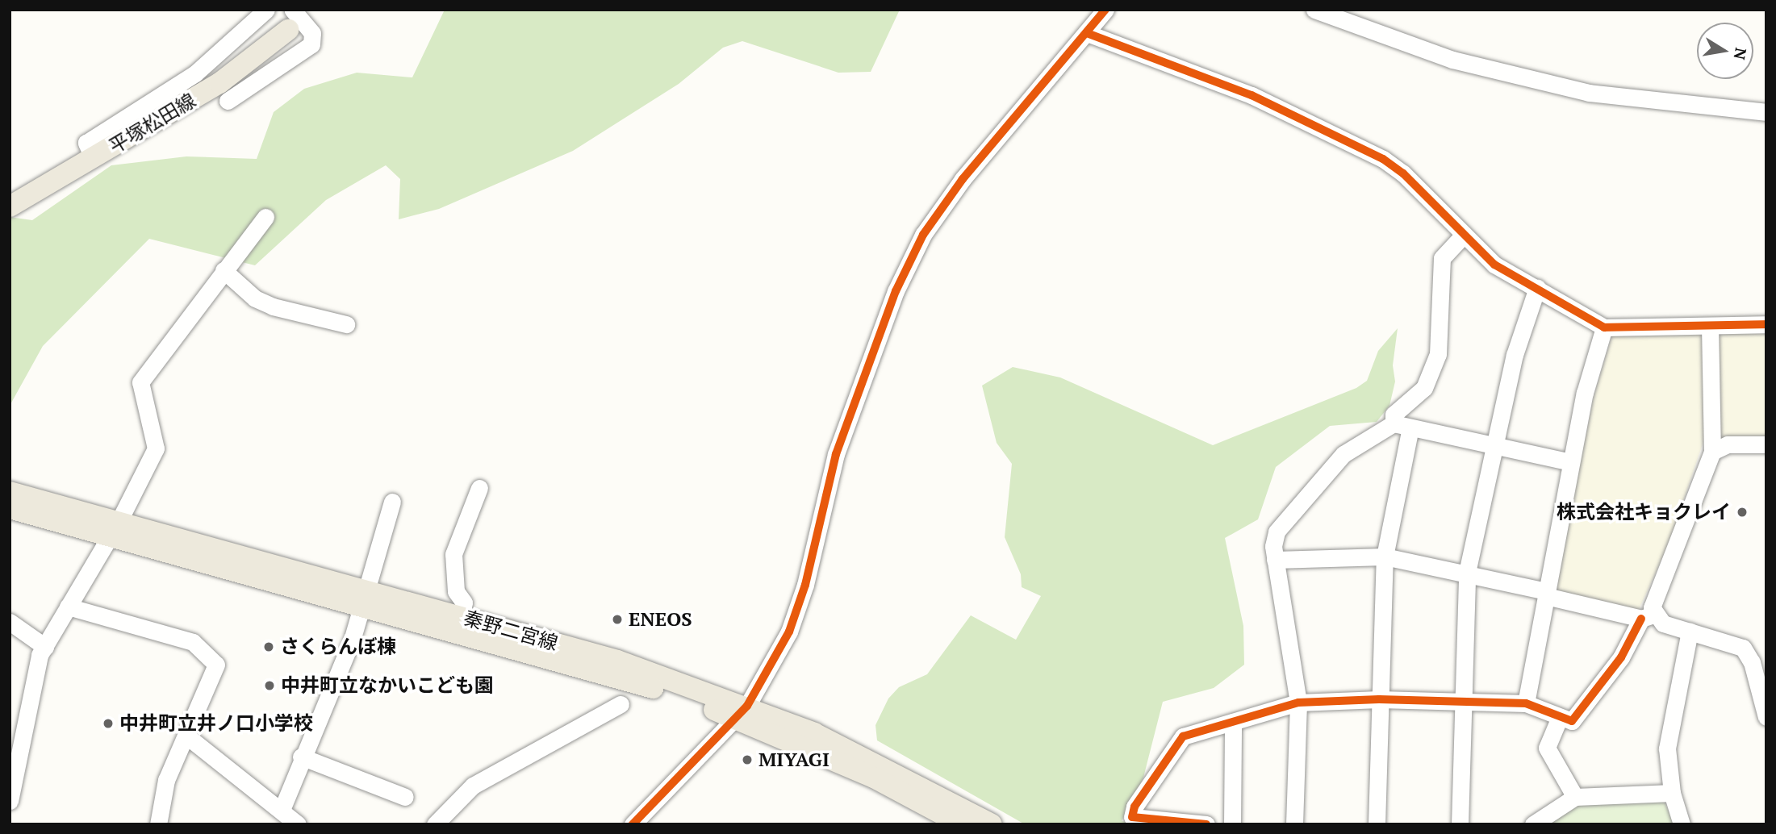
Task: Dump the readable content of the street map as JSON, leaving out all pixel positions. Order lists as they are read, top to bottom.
{
  "streets": {
    "main road": ["平塚松田線", "秦野二宮線"]
  },
  "places": [
    "株式会社キョクレイ",
    "ENEOS",
    "さくらんぼ棟",
    "中井町立なかいこども園",
    "中井町立井ノ口小学校",
    "MIYAGI"
  ],
  "north": "right"
}
